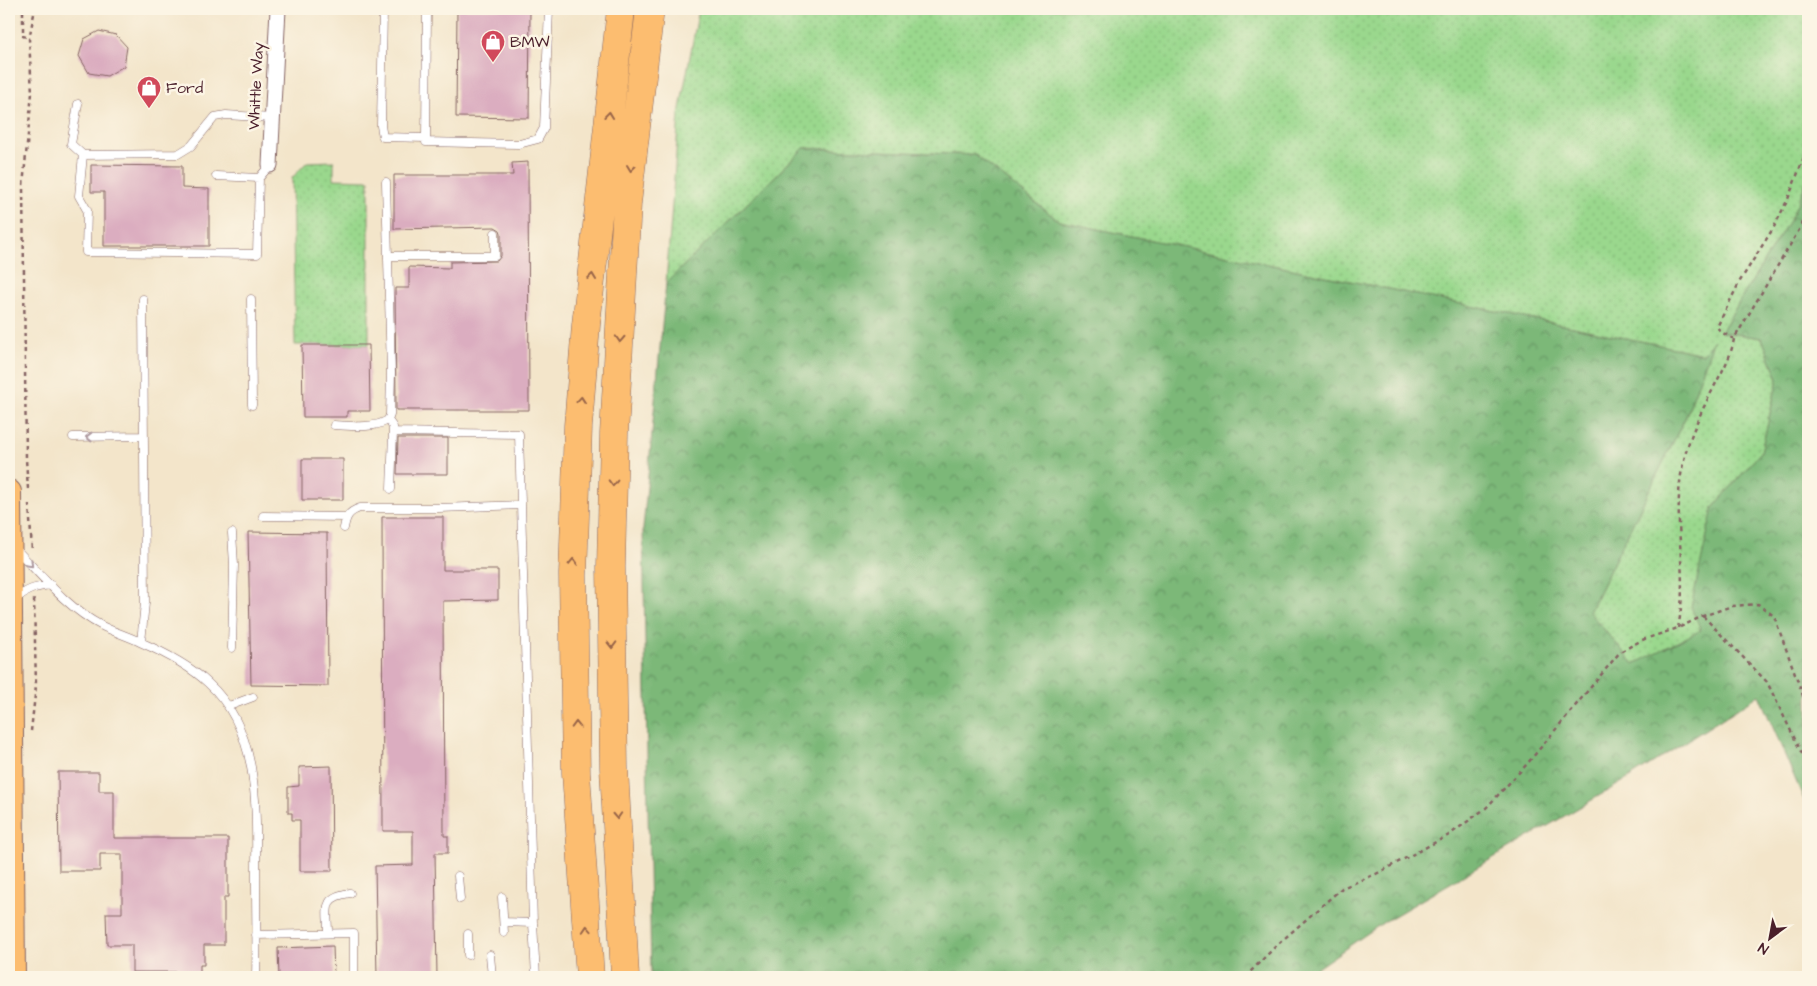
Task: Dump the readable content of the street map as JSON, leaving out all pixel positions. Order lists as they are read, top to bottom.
{
  "streets": {
    "street": ["Whittle Way"]
  },
  "places": {
    "shop": ["BMW", "Ford"]
  },
  "north": "bottom left"
}
